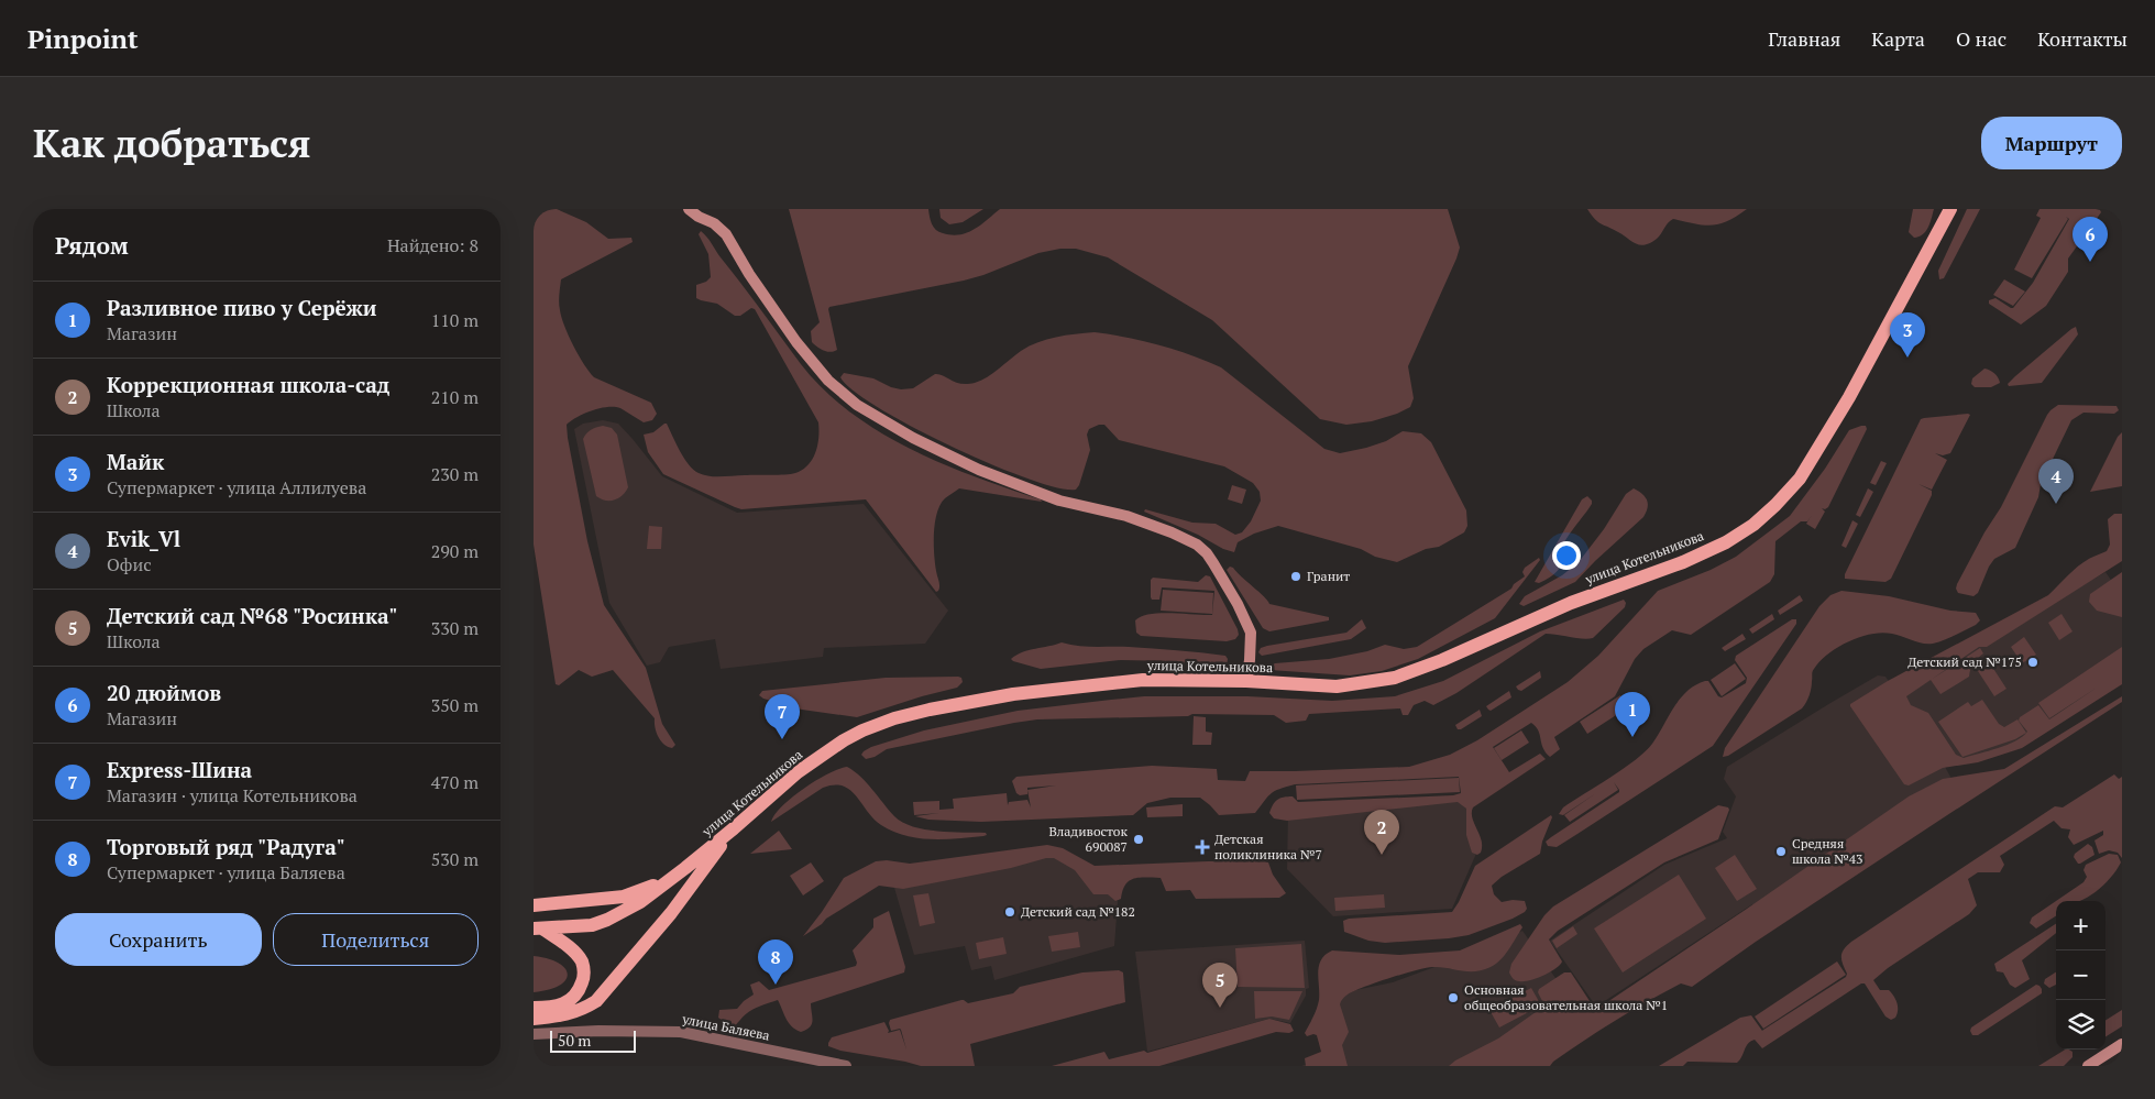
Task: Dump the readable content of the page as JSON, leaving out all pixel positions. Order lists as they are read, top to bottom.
{
  "streets": {
    "main road": ["улица Котельникова"],
    "street": ["улица Баляева"]
  },
  "places": {
    "other": [
      "Гранит",
      "Детский сад №175",
      "Владивосток 690087",
      "Средняя школа №43",
      "Детский сад №182",
      "Основная общеобразовательная школа №1"
    ],
    "health": ["Детская поликлиника №7"]
  },
  "scale_bar": "50 m",
  "page": {
    "header": "Pinpoint",
    "nav": [
      "Главная",
      "Карта",
      "О нас",
      "Контакты"
    ],
    "buttons": [
      "Маршрут",
      ["Сохранить", "Поделиться"]
    ],
    "title": "Как добраться",
    "heading": ["Рядом", "Найдено: 8"],
    "pins": [
      "6",
      "3",
      "4",
      "1",
      "7",
      "2",
      "8",
      "5"
    ],
    "list": [
      {
        "mark": "1",
        "name": "Разливное пиво у Серёжи",
        "note": "Магазин",
        "value": "110 m"
      },
      {
        "mark": "2",
        "name": "Коррекционная школа-сад",
        "note": "Школа",
        "value": "210 m"
      },
      {
        "mark": "3",
        "name": "Майк",
        "note": "Супермаркет · улица Аллилуева",
        "value": "230 m"
      },
      {
        "mark": "4",
        "name": "Evik_Vl",
        "note": "Офис",
        "value": "290 m"
      },
      {
        "mark": "5",
        "name": "Детский сад №68 \"Росинка\"",
        "note": "Школа",
        "value": "330 m"
      },
      {
        "mark": "6",
        "name": "20 дюймов",
        "note": "Магазин",
        "value": "350 m"
      },
      {
        "mark": "7",
        "name": "Express-Шина",
        "note": "Магазин · улица Котельникова",
        "value": "470 m"
      },
      {
        "mark": "8",
        "name": "Торговый ряд \"Радуга\"",
        "note": "Супермаркет · улица Баляева",
        "value": "530 m"
      }
    ],
    "map_buttons": ["+", "−"],
    "scale": "50 m"
  }
}
